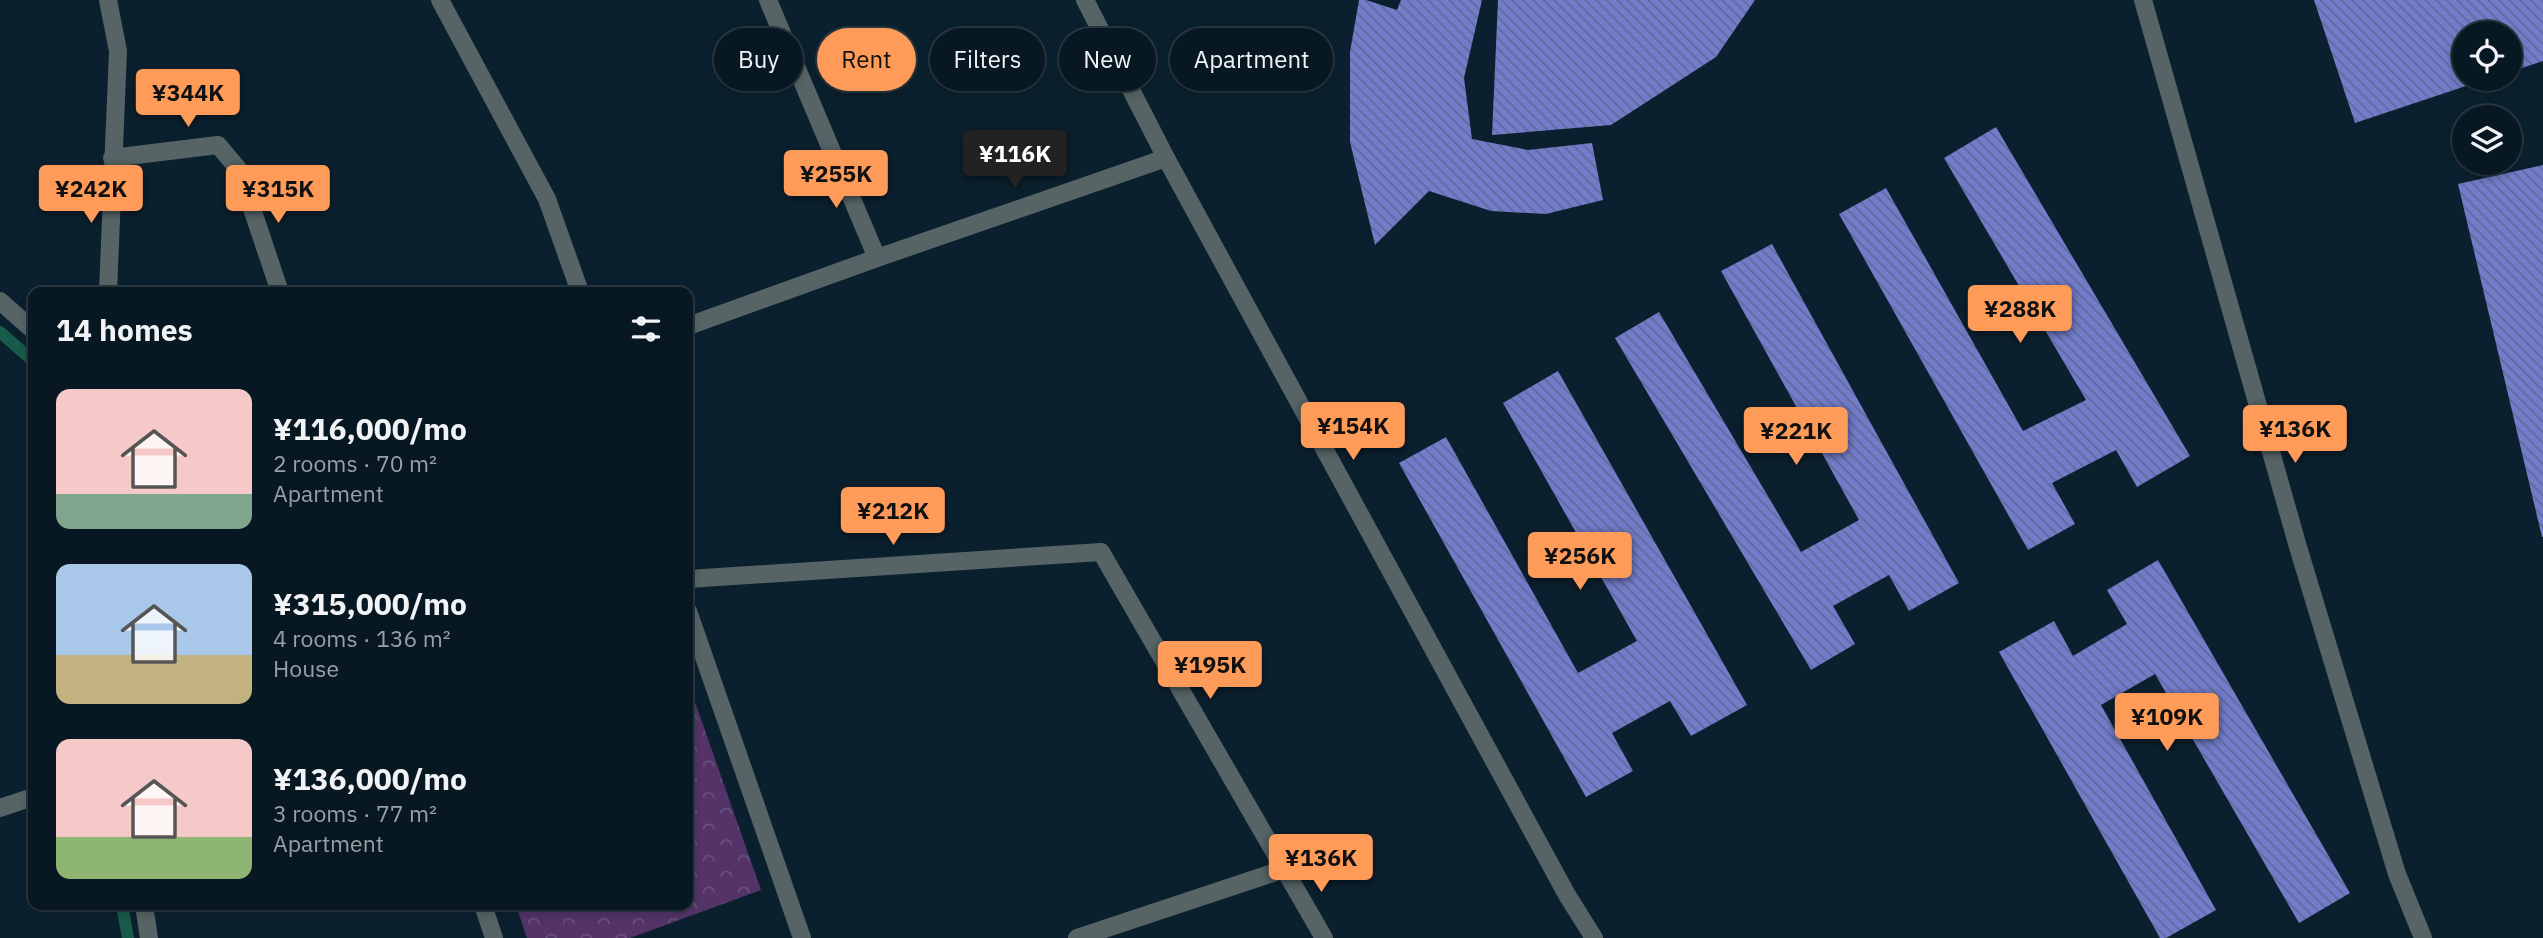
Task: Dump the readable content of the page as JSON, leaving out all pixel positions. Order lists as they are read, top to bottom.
{
  "page": {
    "chip": [
      "Buy",
      "Rent",
      "Filters",
      "New",
      "Apartment"
    ],
    "price": [
      "¥344K",
      "¥116K",
      "¥255K",
      "¥242K",
      "¥315K",
      "¥288K",
      "¥154K",
      "¥136K",
      "¥221K",
      "¥212K",
      "¥256K",
      "¥195K",
      "¥109K",
      "¥136K"
    ],
    "heading": "14 homes",
    "list": [
      {
        "name": "¥116,000/mo",
        "note": "2 rooms · 70 m² · Apartment"
      },
      {
        "name": "¥315,000/mo",
        "note": "4 rooms · 136 m² · House"
      },
      {
        "name": "¥136,000/mo",
        "note": "3 rooms · 77 m² · Apartment"
      }
    ]
  }
}
